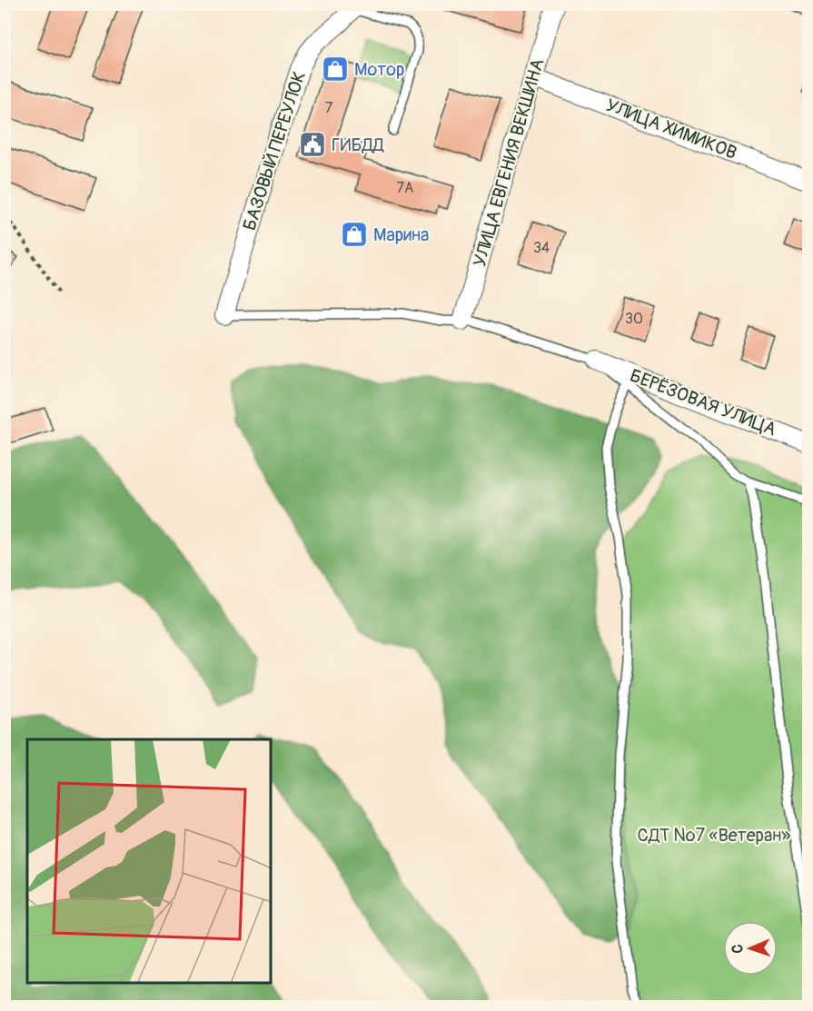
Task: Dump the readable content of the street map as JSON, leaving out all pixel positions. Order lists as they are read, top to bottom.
{
  "streets": {
    "street": [
      "УЛИЦА ХИМИКОВ",
      "БАЗОВЫЙ ПЕРЕУЛОК",
      "УЛИЦА ЕВГЕНИЯ ВЕКШИНА",
      "БЕРЁЗОВАЯ УЛИЦА"
    ]
  },
  "crossings": [
    ["УЛИЦА ХИМИКОВ", "УЛИЦА ЕВГЕНИЯ ВЕКШИНА"]
  ],
  "parks": ["СДТ №7 «Ветеран»"],
  "places": {
    "shop": ["Мотор", "Марина"],
    "public building": ["ГИБДД"]
  },
  "house_numbers": [
    "7",
    "7А",
    "34",
    "30"
  ],
  "north": "left"
}
